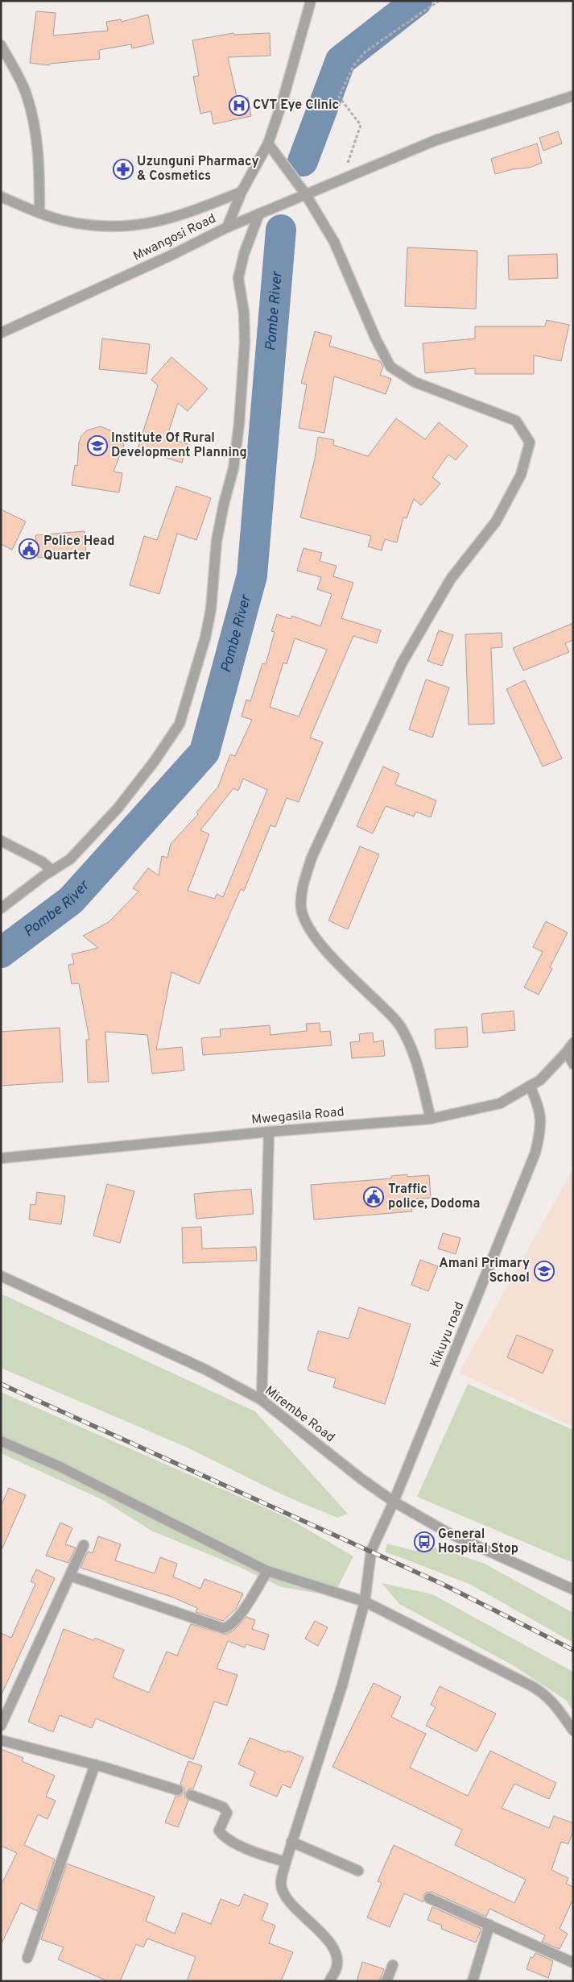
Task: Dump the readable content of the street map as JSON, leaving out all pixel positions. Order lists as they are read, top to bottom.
{
  "streets": {
    "street": [
      "Mwangosi Road",
      "Mwegasila Road",
      "Kikuyu road",
      "Mirembe Road"
    ]
  },
  "crossings": [
    ["Mwegasila Road", "Kikuyu road"],
    ["Kikuyu road", "Mirembe Road"]
  ],
  "water": ["Pombe River"],
  "places": {
    "hospital": ["CVT Eye Clinic"],
    "pharmacy": ["Uzunguni Pharmacy & Cosmetics"],
    "school or university": ["Institute Of Rural Development Planning", "Amani Primary School"],
    "public building": ["Police Head Quarter", "Traffic police, Dodoma"],
    "bus stop": ["General Hospital Stop"]
  }
}
